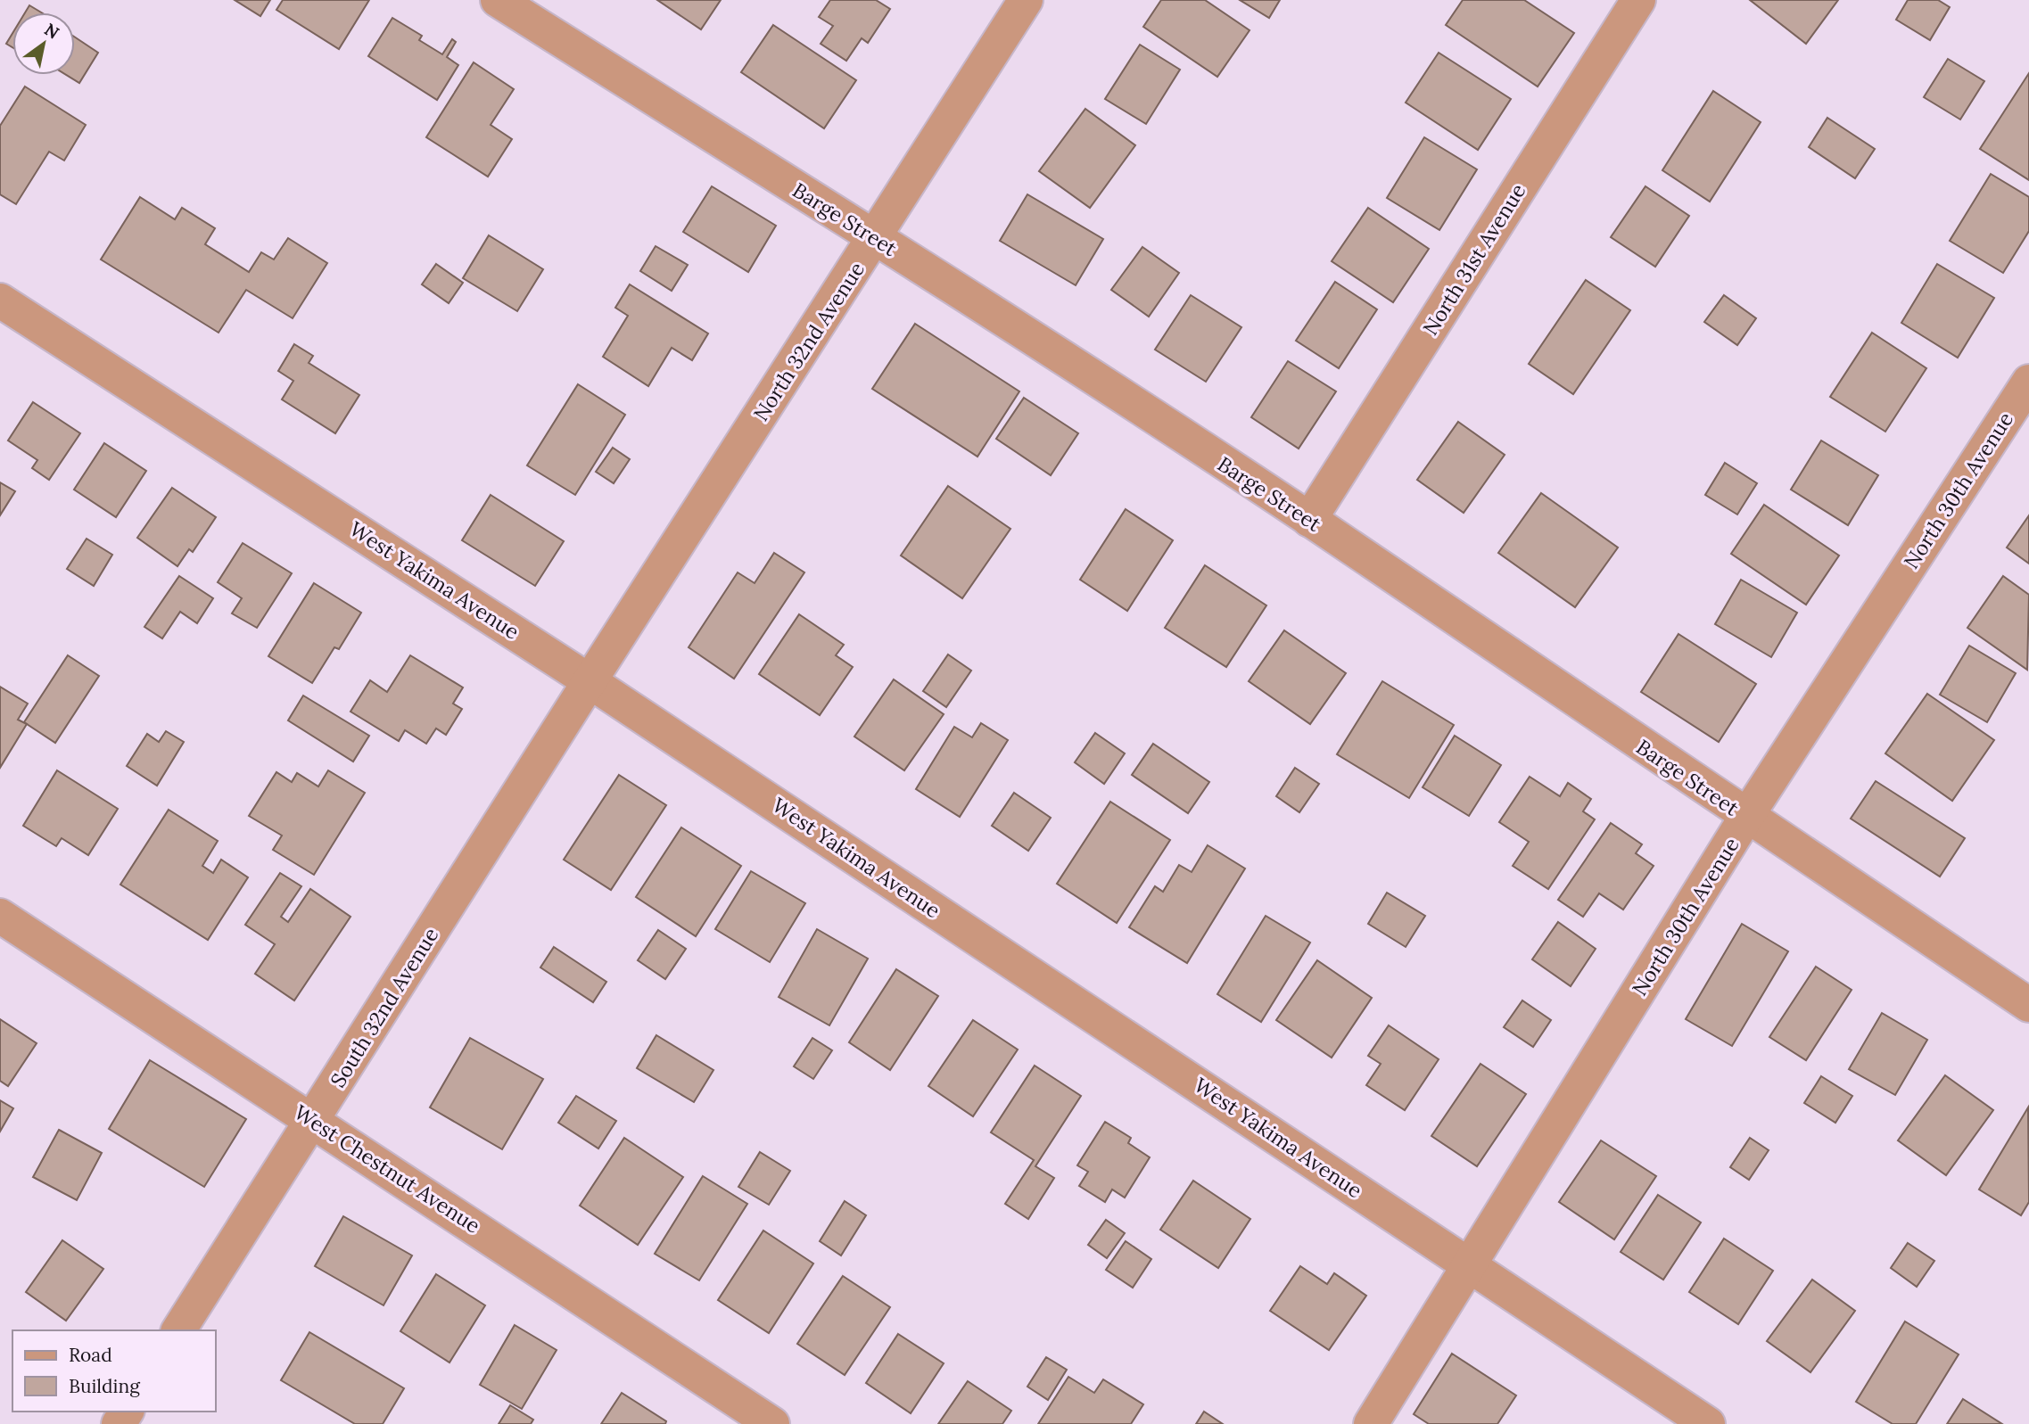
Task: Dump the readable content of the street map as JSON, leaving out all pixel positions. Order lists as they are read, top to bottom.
{
  "streets": {
    "street": [
      "Barge Street",
      "North 31st Avenue",
      "North 32nd Avenue",
      "North 30th Avenue",
      "West Yakima Avenue",
      "South 32nd Avenue",
      "West Chestnut Avenue"
    ]
  },
  "crossings": [
    ["Barge Street", "North 31st Avenue"],
    ["Barge Street", "North 32nd Avenue"],
    ["Barge Street", "North 30th Avenue"],
    ["North 32nd Avenue", "West Yakima Avenue"],
    ["North 32nd Avenue", "South 32nd Avenue"],
    ["North 30th Avenue", "West Yakima Avenue"],
    ["West Yakima Avenue", "South 32nd Avenue"],
    ["South 32nd Avenue", "West Chestnut Avenue"]
  ],
  "legend": ["Road", "Building"],
  "north": "top right"
}
